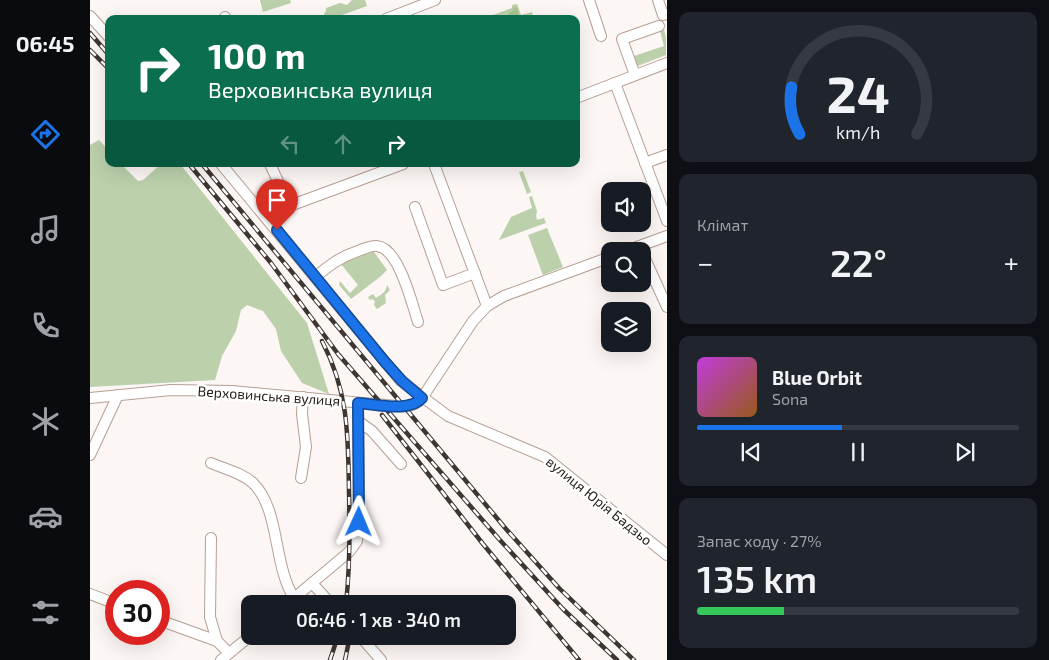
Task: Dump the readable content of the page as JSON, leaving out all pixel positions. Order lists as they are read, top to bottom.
{
  "streets": {
    "street": ["Верховинська вулиця", "вулиця Юрія Бадзьо"]
  },
  "crossings": [
    ["Верховинська вулиця", "вулиця Юрія Бадзьо"]
  ],
  "page": {
    "tabs": "06:45",
    "turn": ["100 m", "Верховинська вулиця"],
    "tile": [
      "Клімат",
      ["Запас ходу · 27%", "135 km"]
    ],
    "heat": ["−", "22°", "+"],
    "song": ["Blue Orbit", "Sona"],
    "limit": "30",
    "trip": "06:46 · 1 хв · 340 m",
    "gauge": ["24", "km/h"]
  }
}
